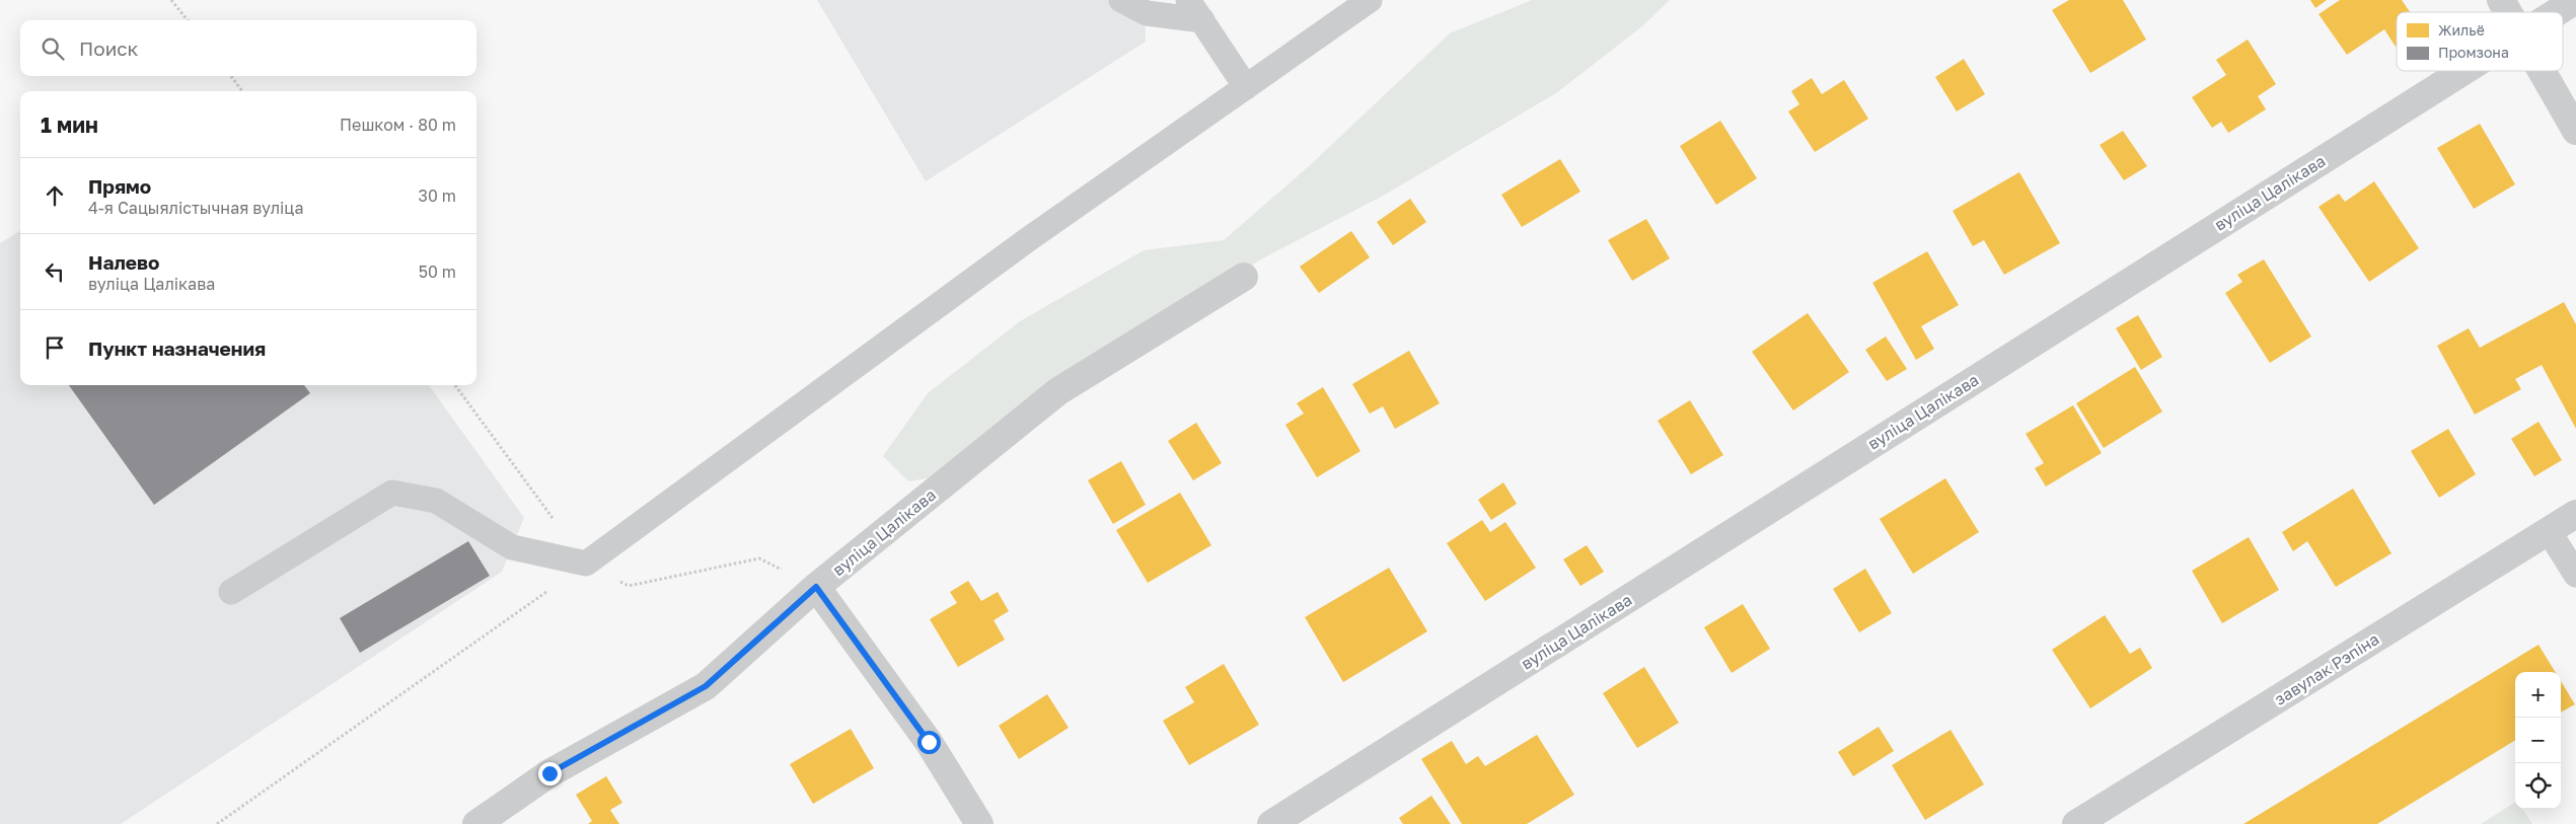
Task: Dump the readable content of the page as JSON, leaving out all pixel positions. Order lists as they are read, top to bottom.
{
  "streets": {
    "street": ["вуліца Цалікава", "завулак Рэпіна"]
  },
  "legend": ["Жильё", "Промзона"],
  "page": {
    "search": "Поиск",
    "heading": ["1 мин", "Пешком · 80 m"],
    "list": [
      ["Прямо", "4-я Сацыялістычная вуліца", "30 m"],
      ["Налево", "вуліца Цалікава", "50 m"],
      "Пункт назначения"
    ],
    "map_buttons": ["+", "−"]
  }
}
